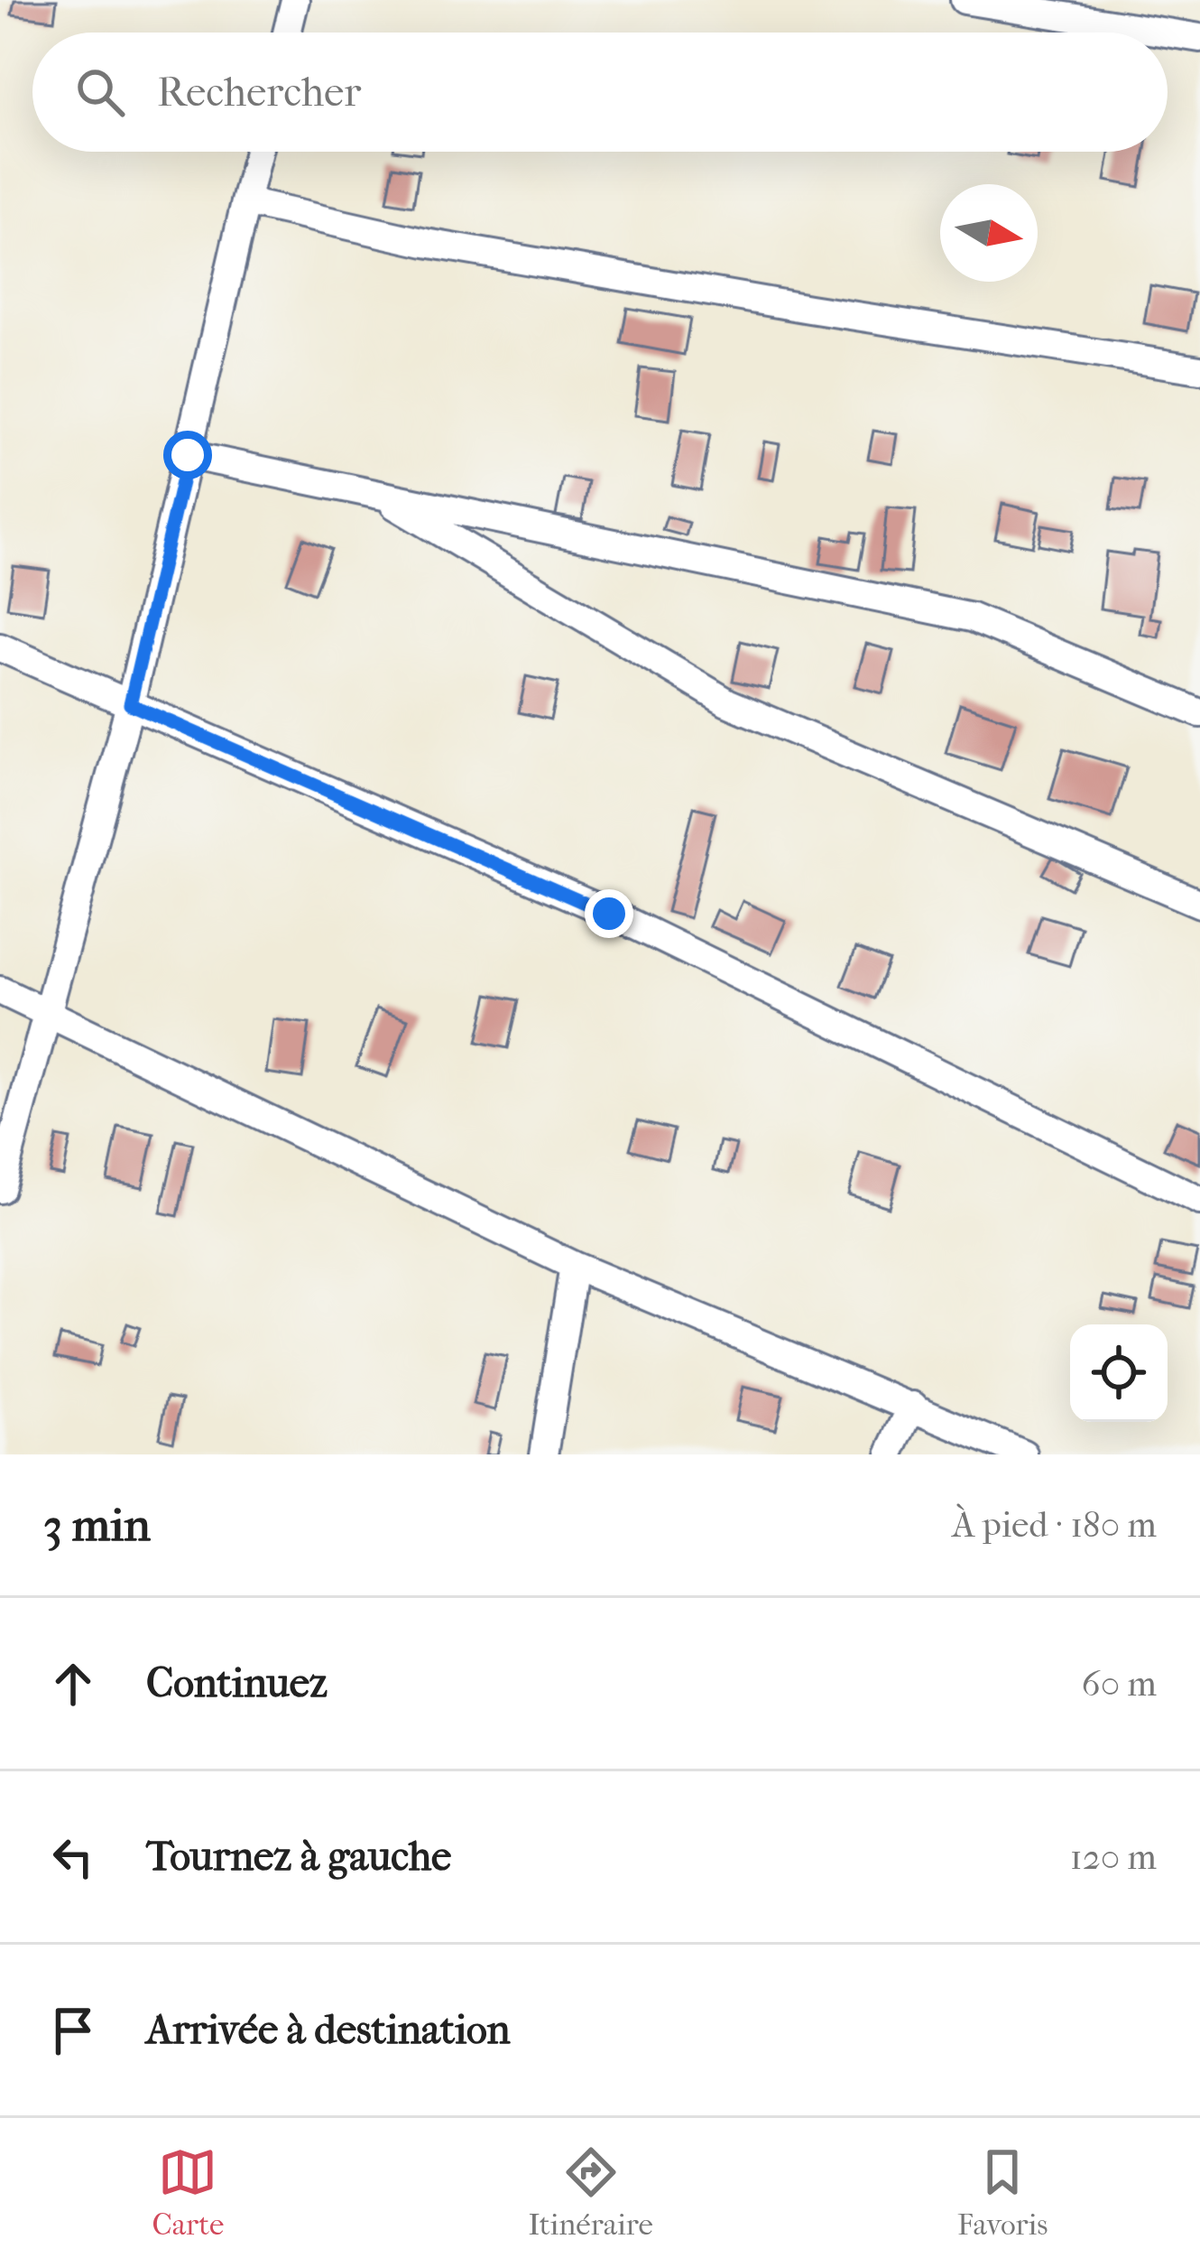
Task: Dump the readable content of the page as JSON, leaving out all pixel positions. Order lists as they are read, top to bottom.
{
  "north": "right",
  "page": {
    "search": "Rechercher",
    "heading": ["3 min", "À pied · 180 m"],
    "list": [
      ["Continuez", "60 m"],
      ["Tournez à gauche", "120 m"],
      "Arrivée à destination"
    ],
    "nav": ["Carte", "Itinéraire", "Favoris"]
  }
}
